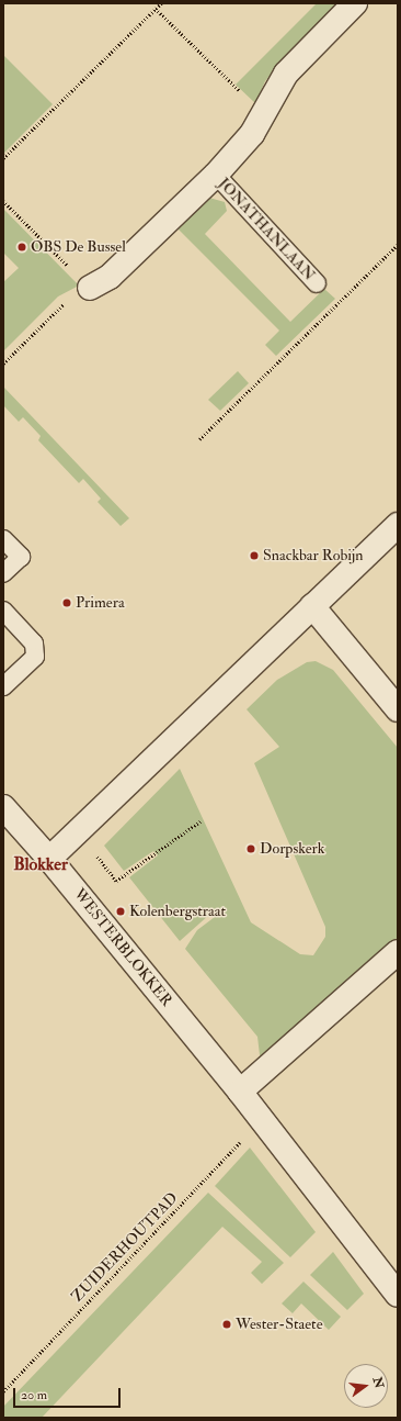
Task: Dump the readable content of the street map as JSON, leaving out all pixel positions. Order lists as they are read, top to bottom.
{
  "streets": {
    "street": ["JONATHANLAAN", "WESTERBLOKKER"],
    "path": ["ZUIDERHOUTPAD"]
  },
  "crossings": [
    ["WESTERBLOKKER", "ZUIDERHOUTPAD"]
  ],
  "districts": ["Blokker"],
  "places": [
    "OBS De Bussel",
    "Snackbar Robijn",
    "Primera",
    "Dorpskerk",
    "Kolenbergstraat",
    "Wester-Staete"
  ],
  "scale_bar": "20 m",
  "north": "right"
}
